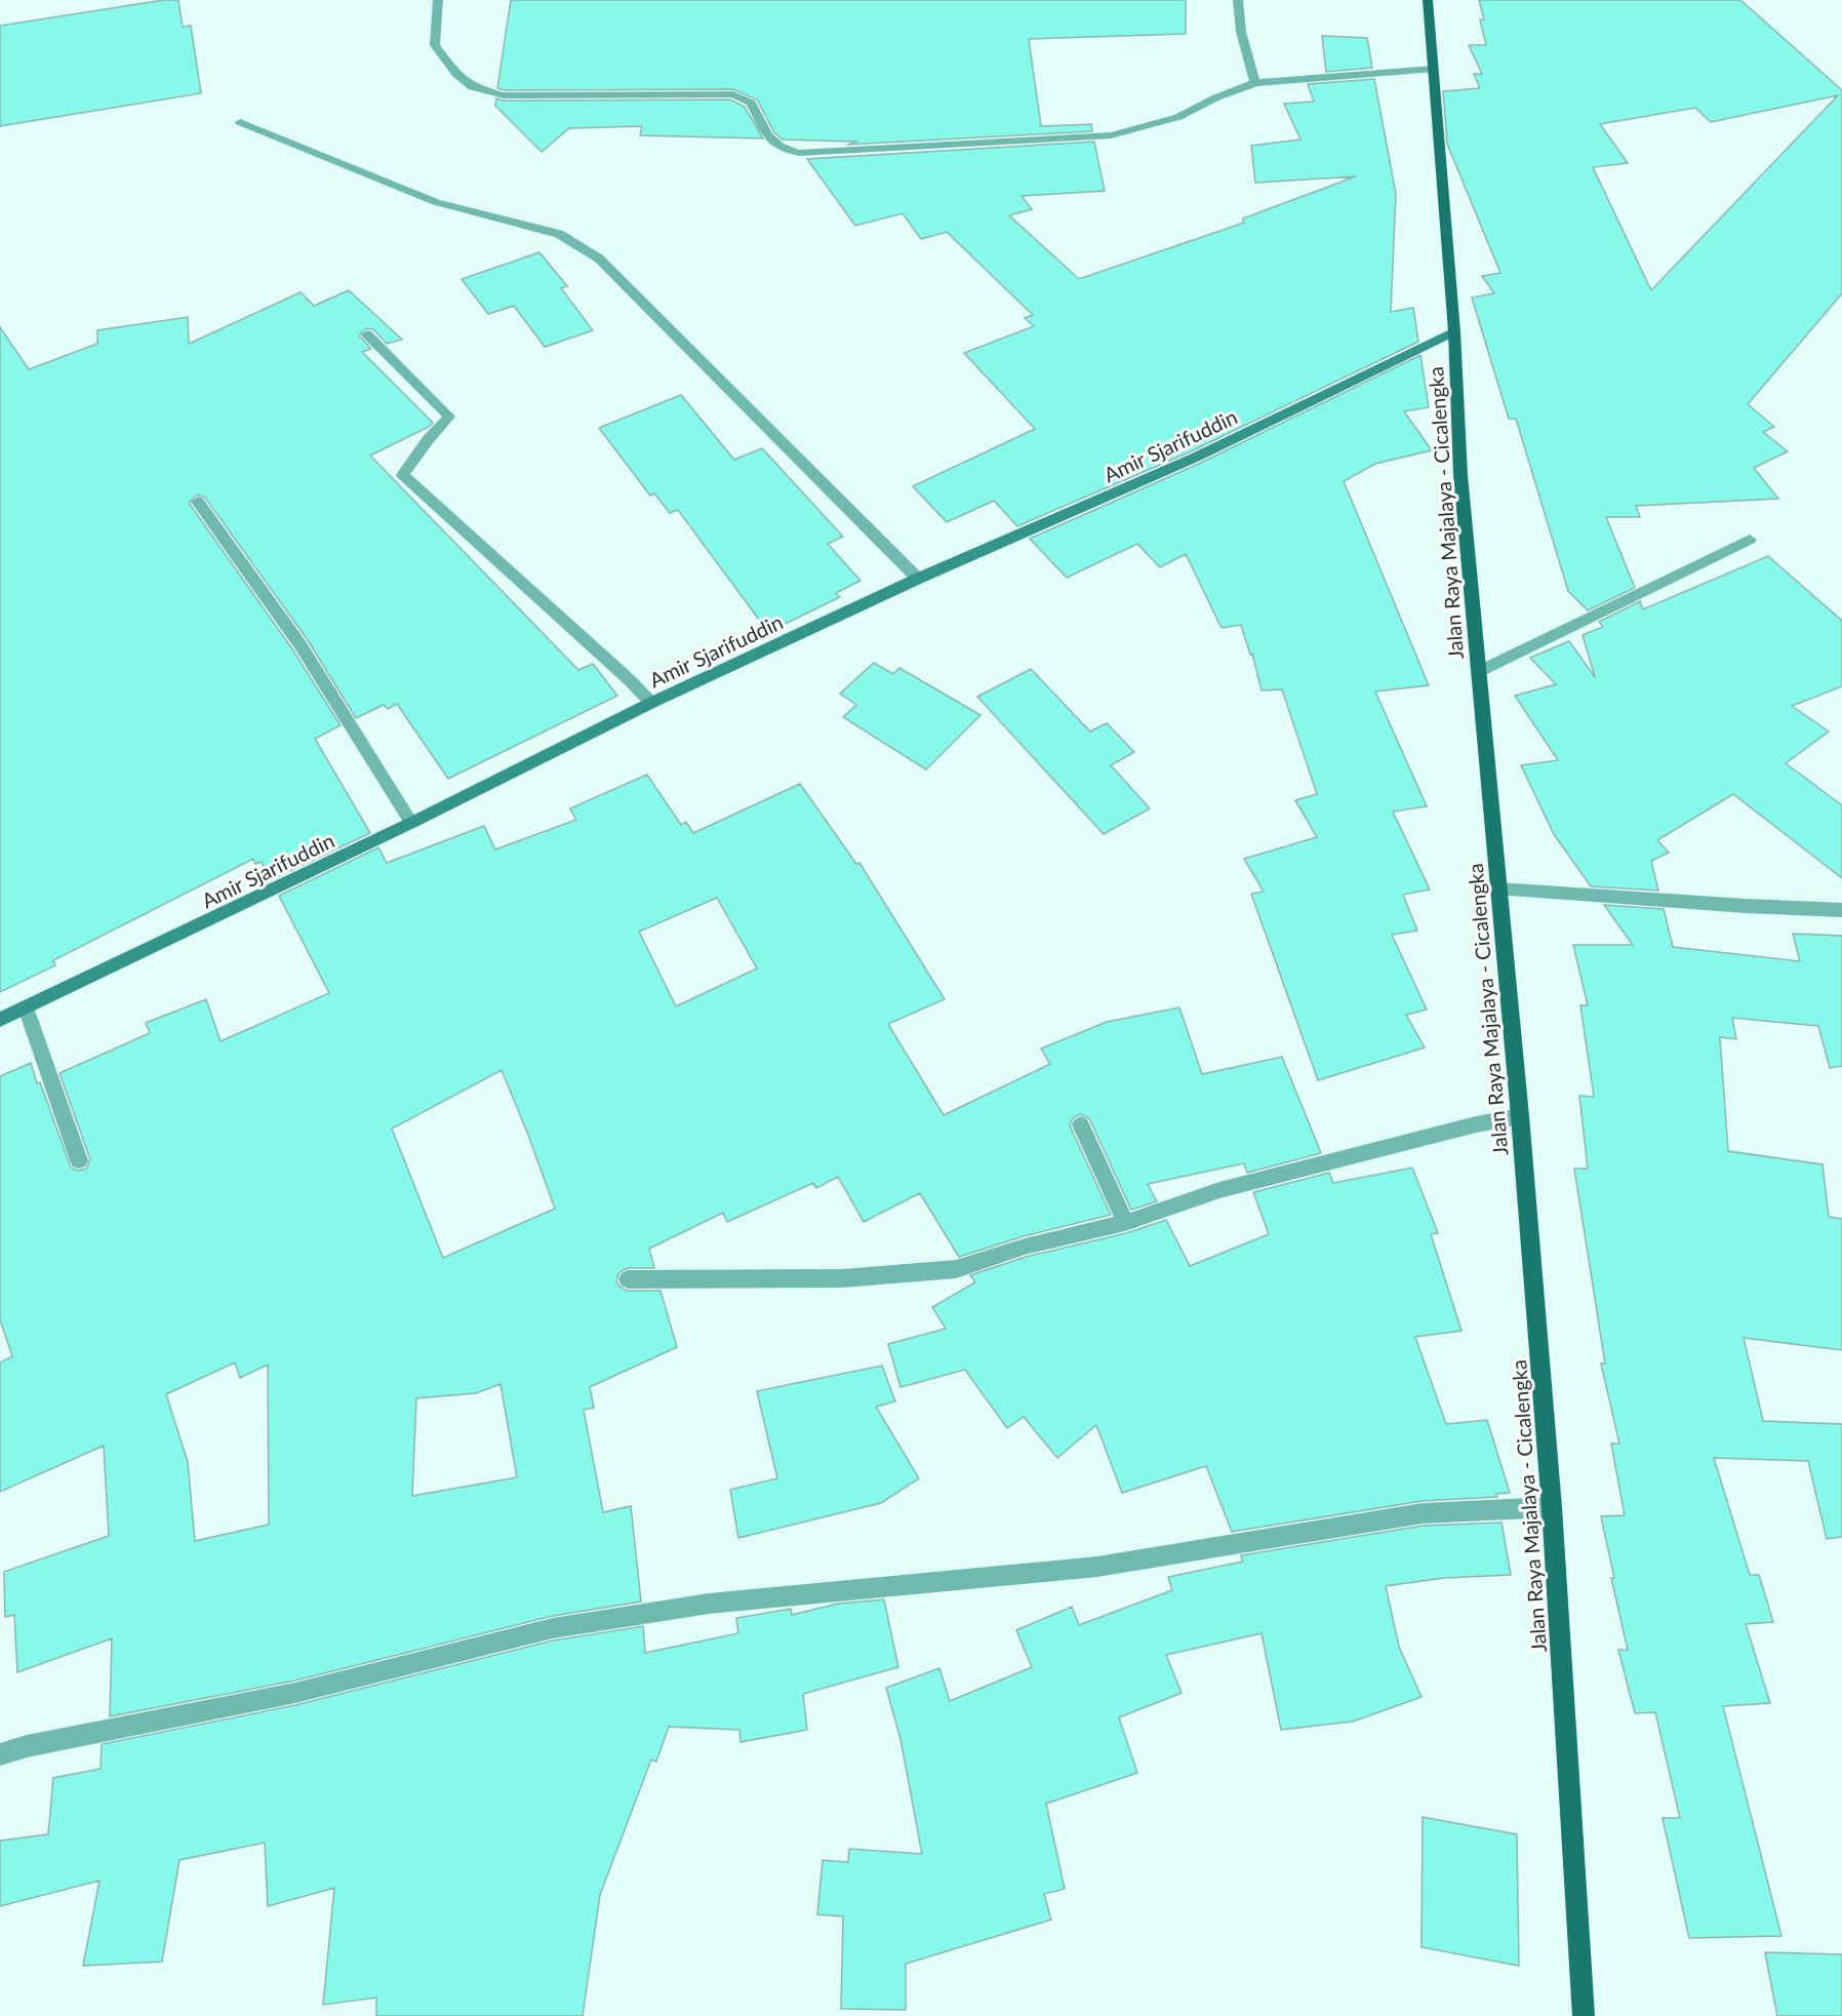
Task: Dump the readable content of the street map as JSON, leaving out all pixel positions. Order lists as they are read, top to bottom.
{
  "streets": {
    "main road": ["Amir Sjarifuddin", "Jalan Raya Majalaya - Cicalengka"]
  },
  "crossings": [
    ["Amir Sjarifuddin", "Jalan Raya Majalaya - Cicalengka"]
  ]
}
